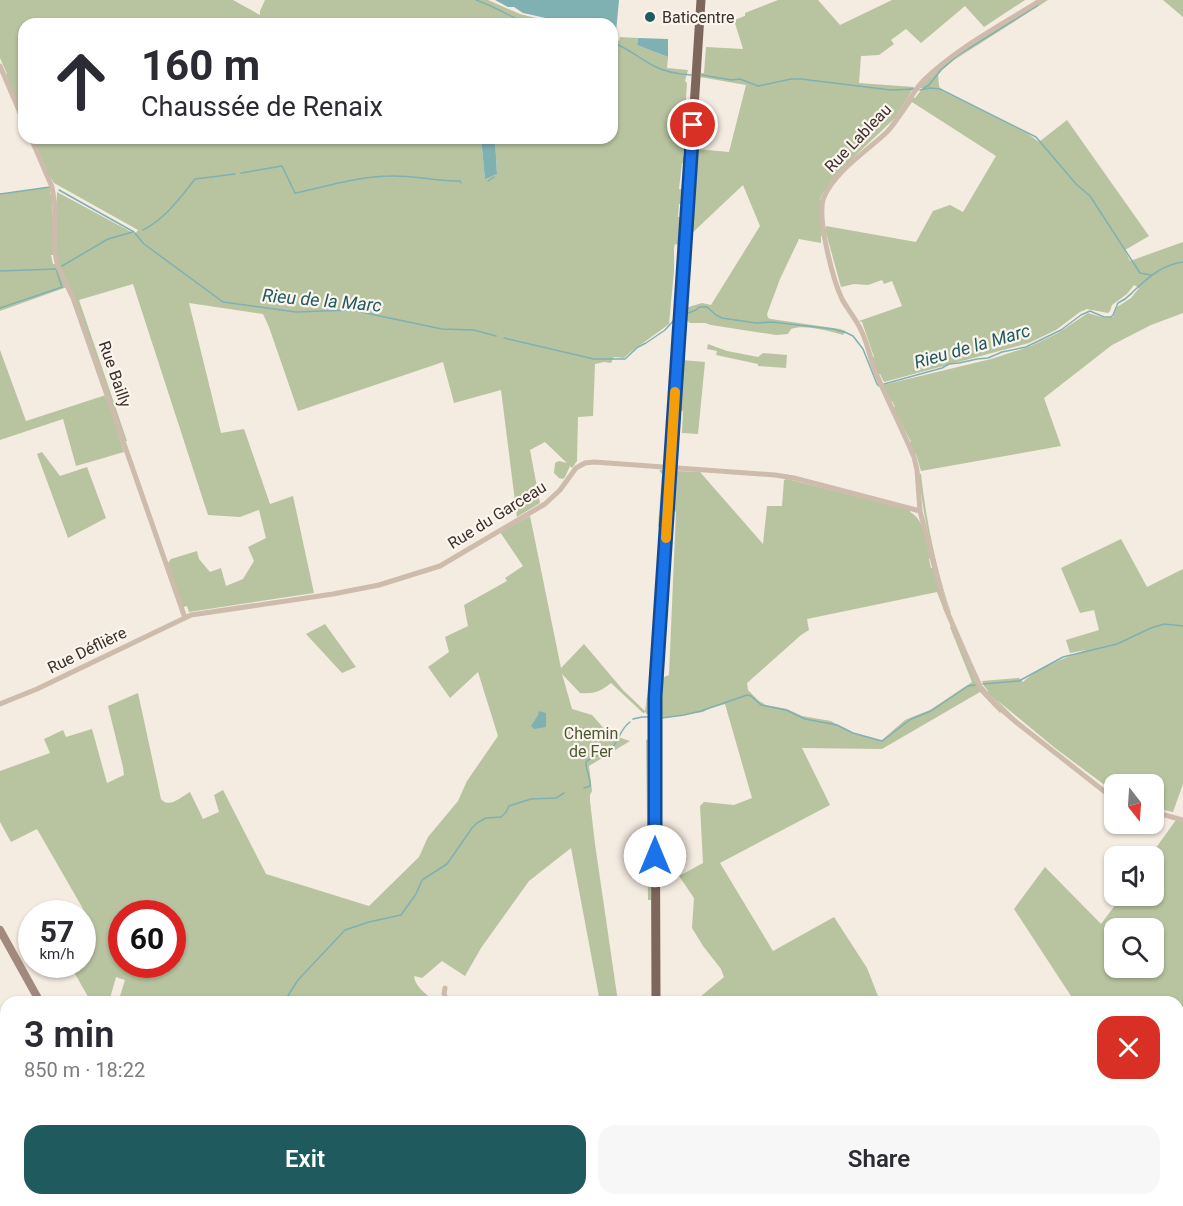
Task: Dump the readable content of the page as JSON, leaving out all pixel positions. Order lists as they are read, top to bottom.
{
  "streets": {
    "street": [
      "Rue Lableau",
      "Rue Bailly",
      "Rue du Garceau",
      "Rue Déflière"
    ]
  },
  "crossings": [
    ["Rue Lableau", "Rue du Garceau"],
    ["Rue Bailly", "Rue du Garceau"],
    ["Rue Bailly", "Rue Déflière"],
    ["Rue du Garceau", "Rue Déflière"]
  ],
  "water": ["Rieu de la Marc"],
  "parks": ["Chemin de Fer"],
  "places": ["Baticentre"],
  "north": "bottom",
  "page": {
    "turn": ["160 m", "Chaussée de Renaix"],
    "speed": "57 km/h",
    "limit": "60",
    "heading": ["3 min", "850 m · 18:22"],
    "buttons": ["Exit", "Share"]
  }
}
